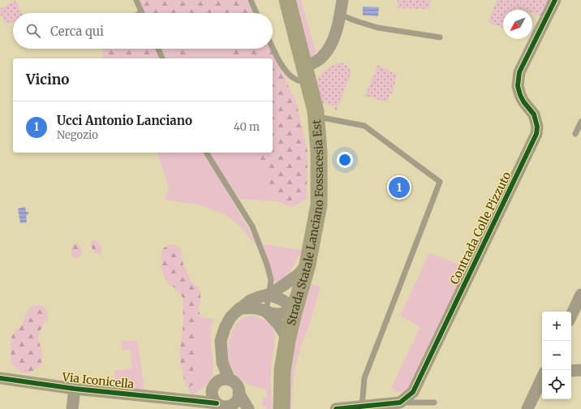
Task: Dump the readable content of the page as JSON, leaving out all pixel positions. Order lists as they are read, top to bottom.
{
  "streets": {
    "main road": ["Strada Statale Lanciano Fossacesia Est"],
    "street": ["Contrada Colle Pizzuto", "Via Iconicella"]
  },
  "north": "bottom left",
  "page": {
    "search": "Cerca qui",
    "heading": "Vicino",
    "list": [
      {
        "mark": "1",
        "name": "Ucci Antonio Lanciano",
        "note": "Negozio",
        "value": "40 m"
      }
    ],
    "pins": "1",
    "map_buttons": ["+", "−"]
  }
}
